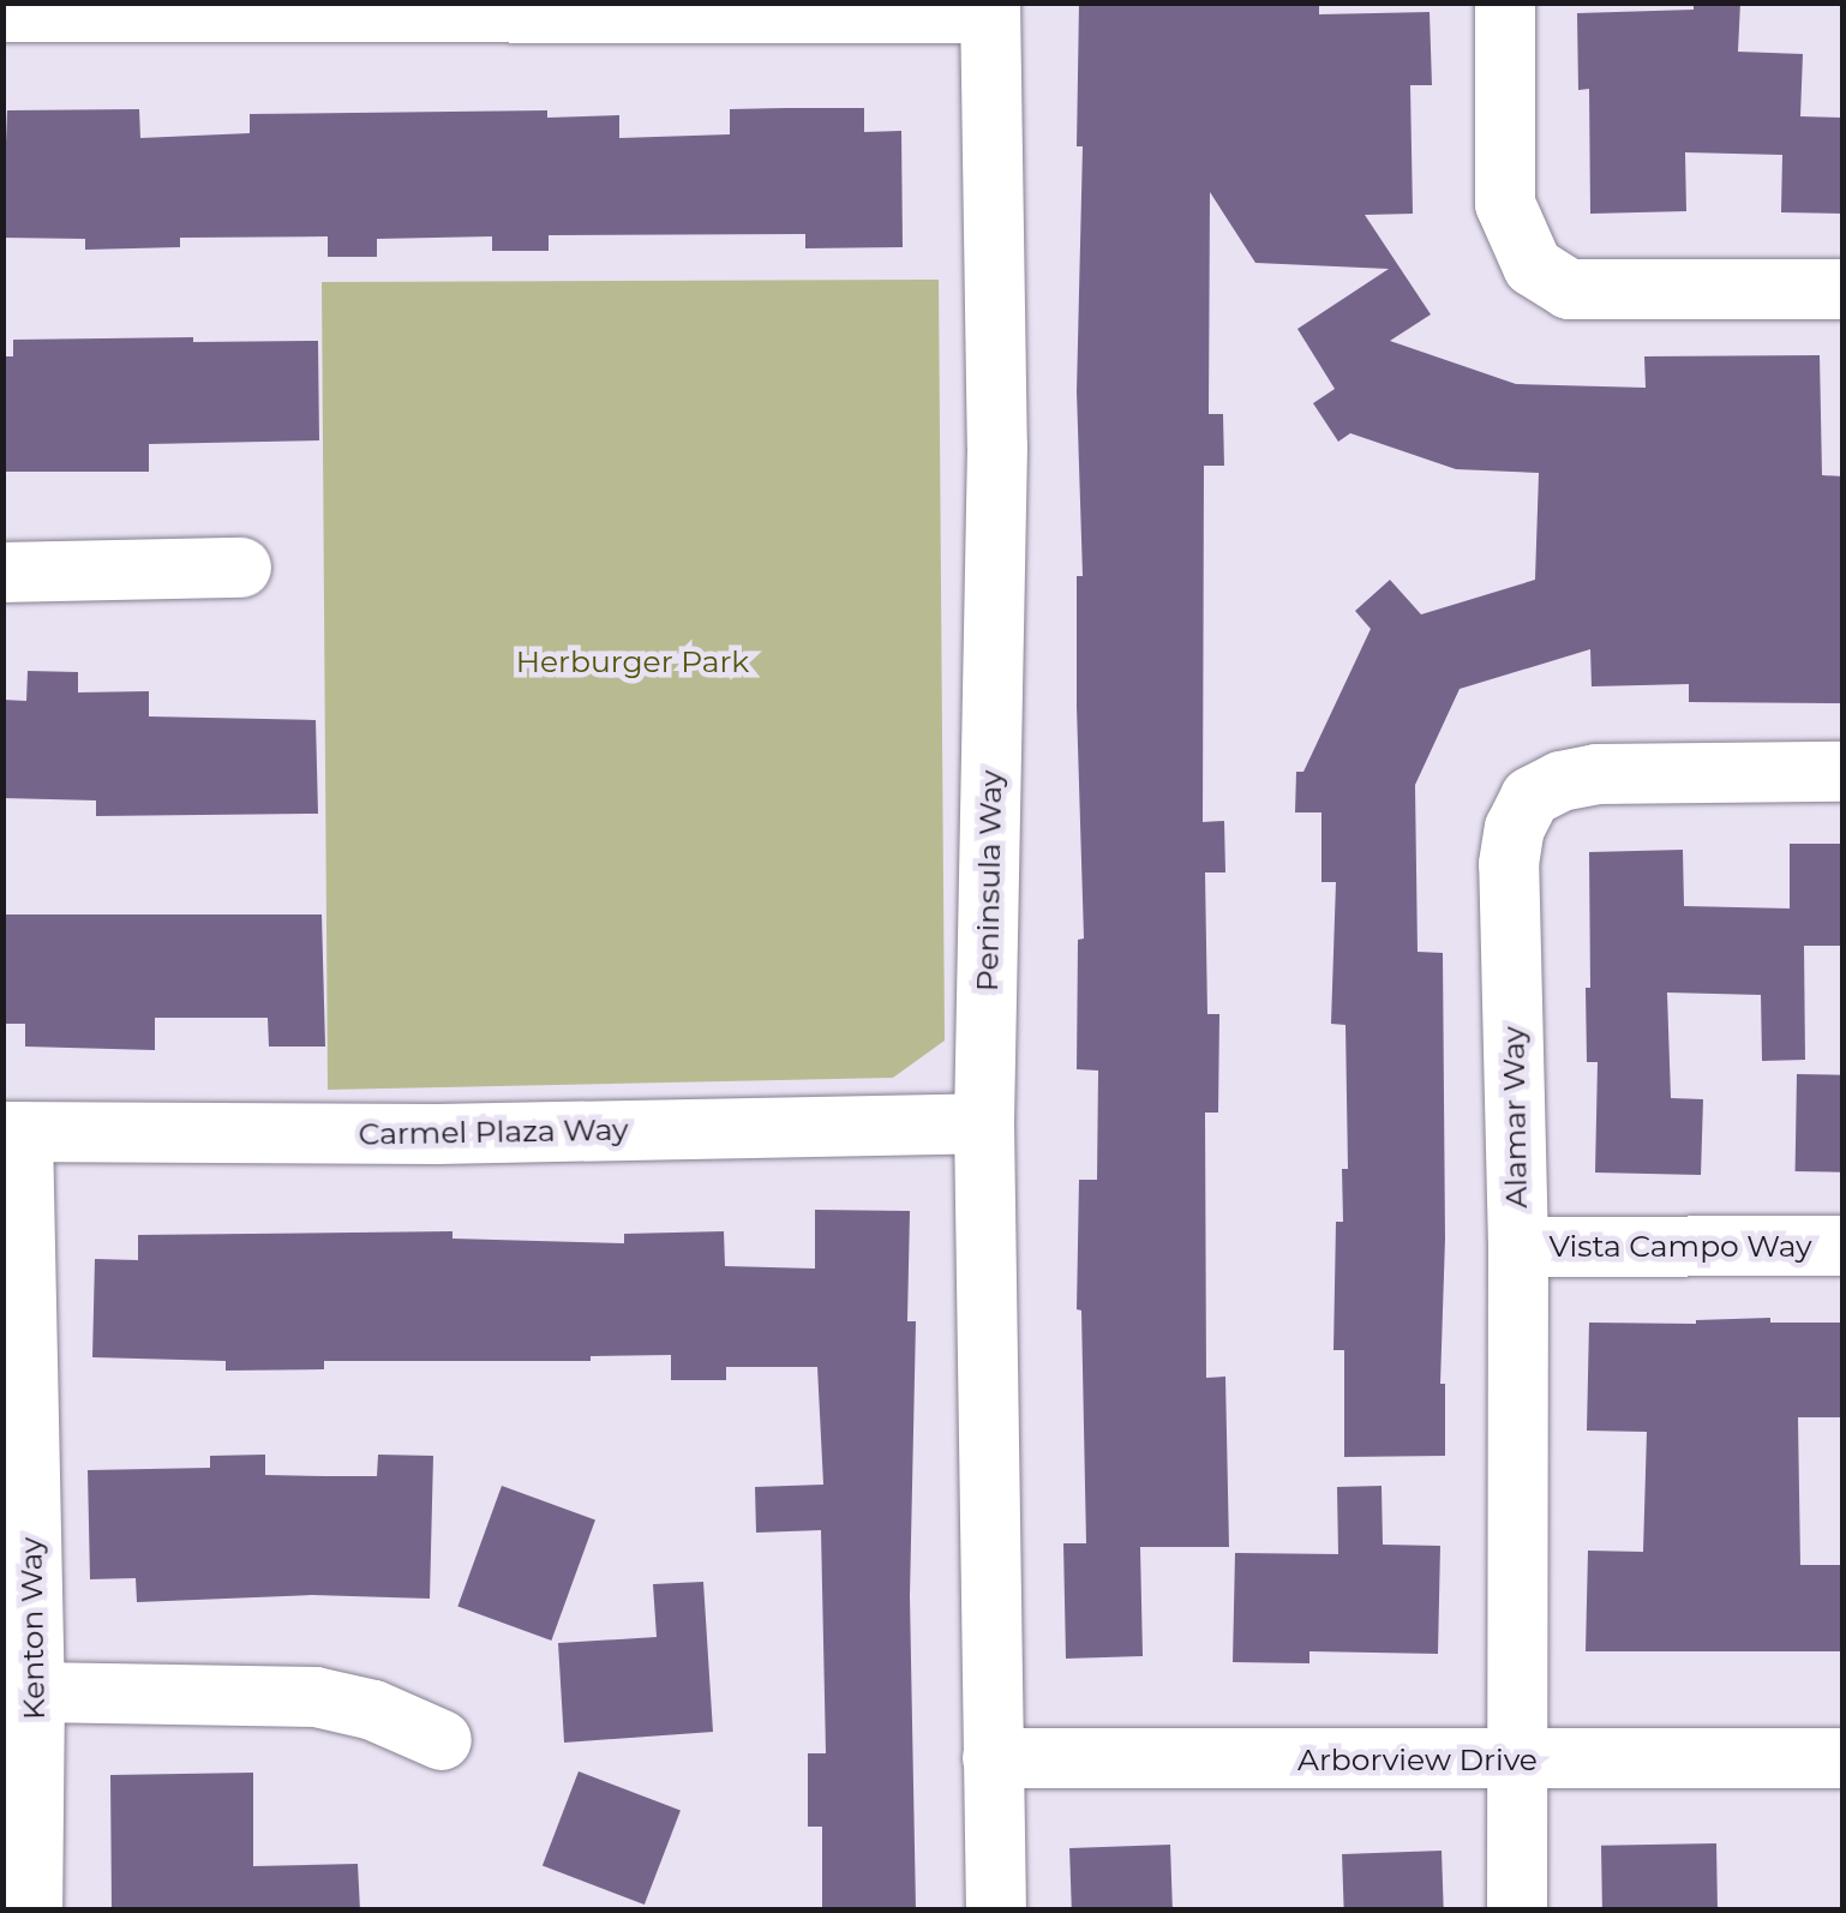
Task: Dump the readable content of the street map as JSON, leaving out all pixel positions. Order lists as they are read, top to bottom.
{
  "streets": {
    "street": [
      "Peninsula Way",
      "Alamar Way",
      "Carmel Plaza Way",
      "Vista Campo Way",
      "Kenton Way",
      "Arborview Drive"
    ]
  },
  "crossings": [
    ["Peninsula Way", "Carmel Plaza Way"],
    ["Peninsula Way", "Arborview Drive"],
    ["Alamar Way", "Vista Campo Way"],
    ["Alamar Way", "Arborview Drive"],
    ["Carmel Plaza Way", "Kenton Way"]
  ],
  "parks": ["Herburger Park"]
}
